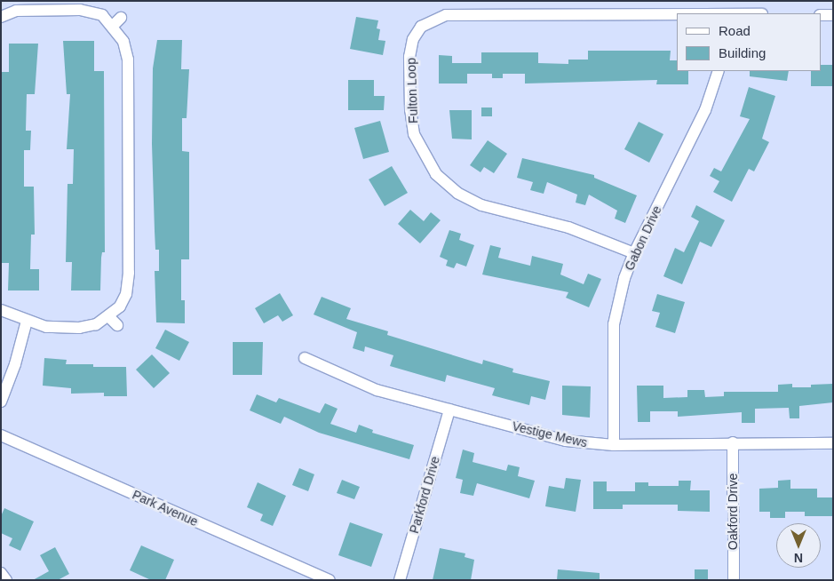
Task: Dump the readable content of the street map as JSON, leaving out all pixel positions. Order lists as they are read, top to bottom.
{
  "streets": {
    "street": [
      "Fulton Loop",
      "Gabon Drive",
      "Vestige Mews",
      "Parkford Drive",
      "Park Avenue",
      "Oakford Drive"
    ]
  },
  "crossings": [
    ["Fulton Loop", "Gabon Drive"],
    ["Gabon Drive", "Vestige Mews"],
    ["Vestige Mews", "Parkford Drive"],
    ["Vestige Mews", "Oakford Drive"]
  ],
  "legend": ["Road", "Building"],
  "north": "bottom"
}
